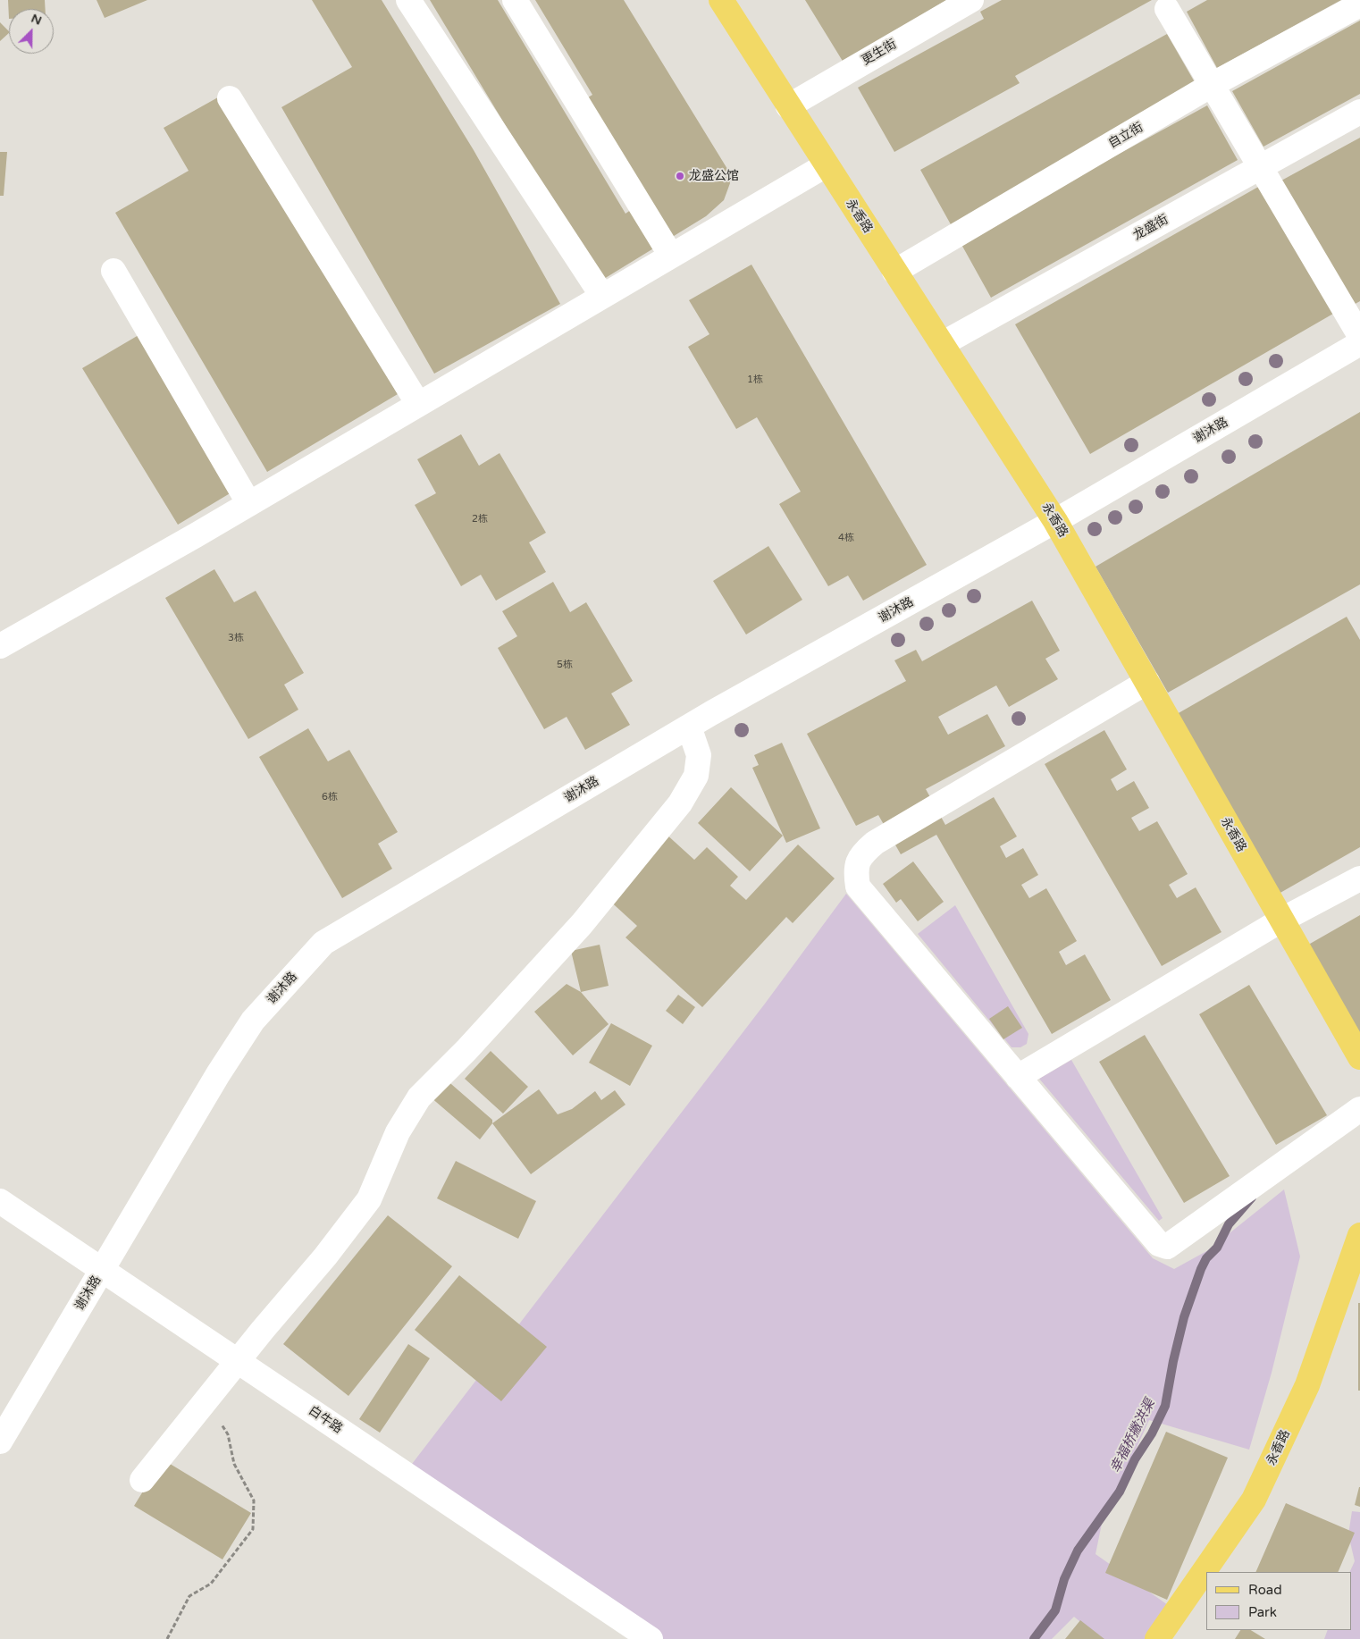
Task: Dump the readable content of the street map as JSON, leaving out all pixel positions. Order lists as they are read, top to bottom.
{
  "streets": {
    "main road": ["永香路"],
    "street": [
      "更生街",
      "自立街",
      "龙盛街",
      "谢沐路",
      "白牛路"
    ]
  },
  "crossings": [
    ["更生街", "永香路"],
    ["自立街", "永香路"],
    ["永香路", "龙盛街"],
    ["永香路", "谢沐路"],
    ["谢沐路", "白牛路"]
  ],
  "water": ["幸福桥撇洪渠"],
  "places": ["龙盛公馆"],
  "house_numbers": [
    "1栋",
    "2栋",
    "4栋",
    "3栋",
    "5栋",
    "6栋"
  ],
  "legend": ["Road", "Park"],
  "north": "top right"
}
